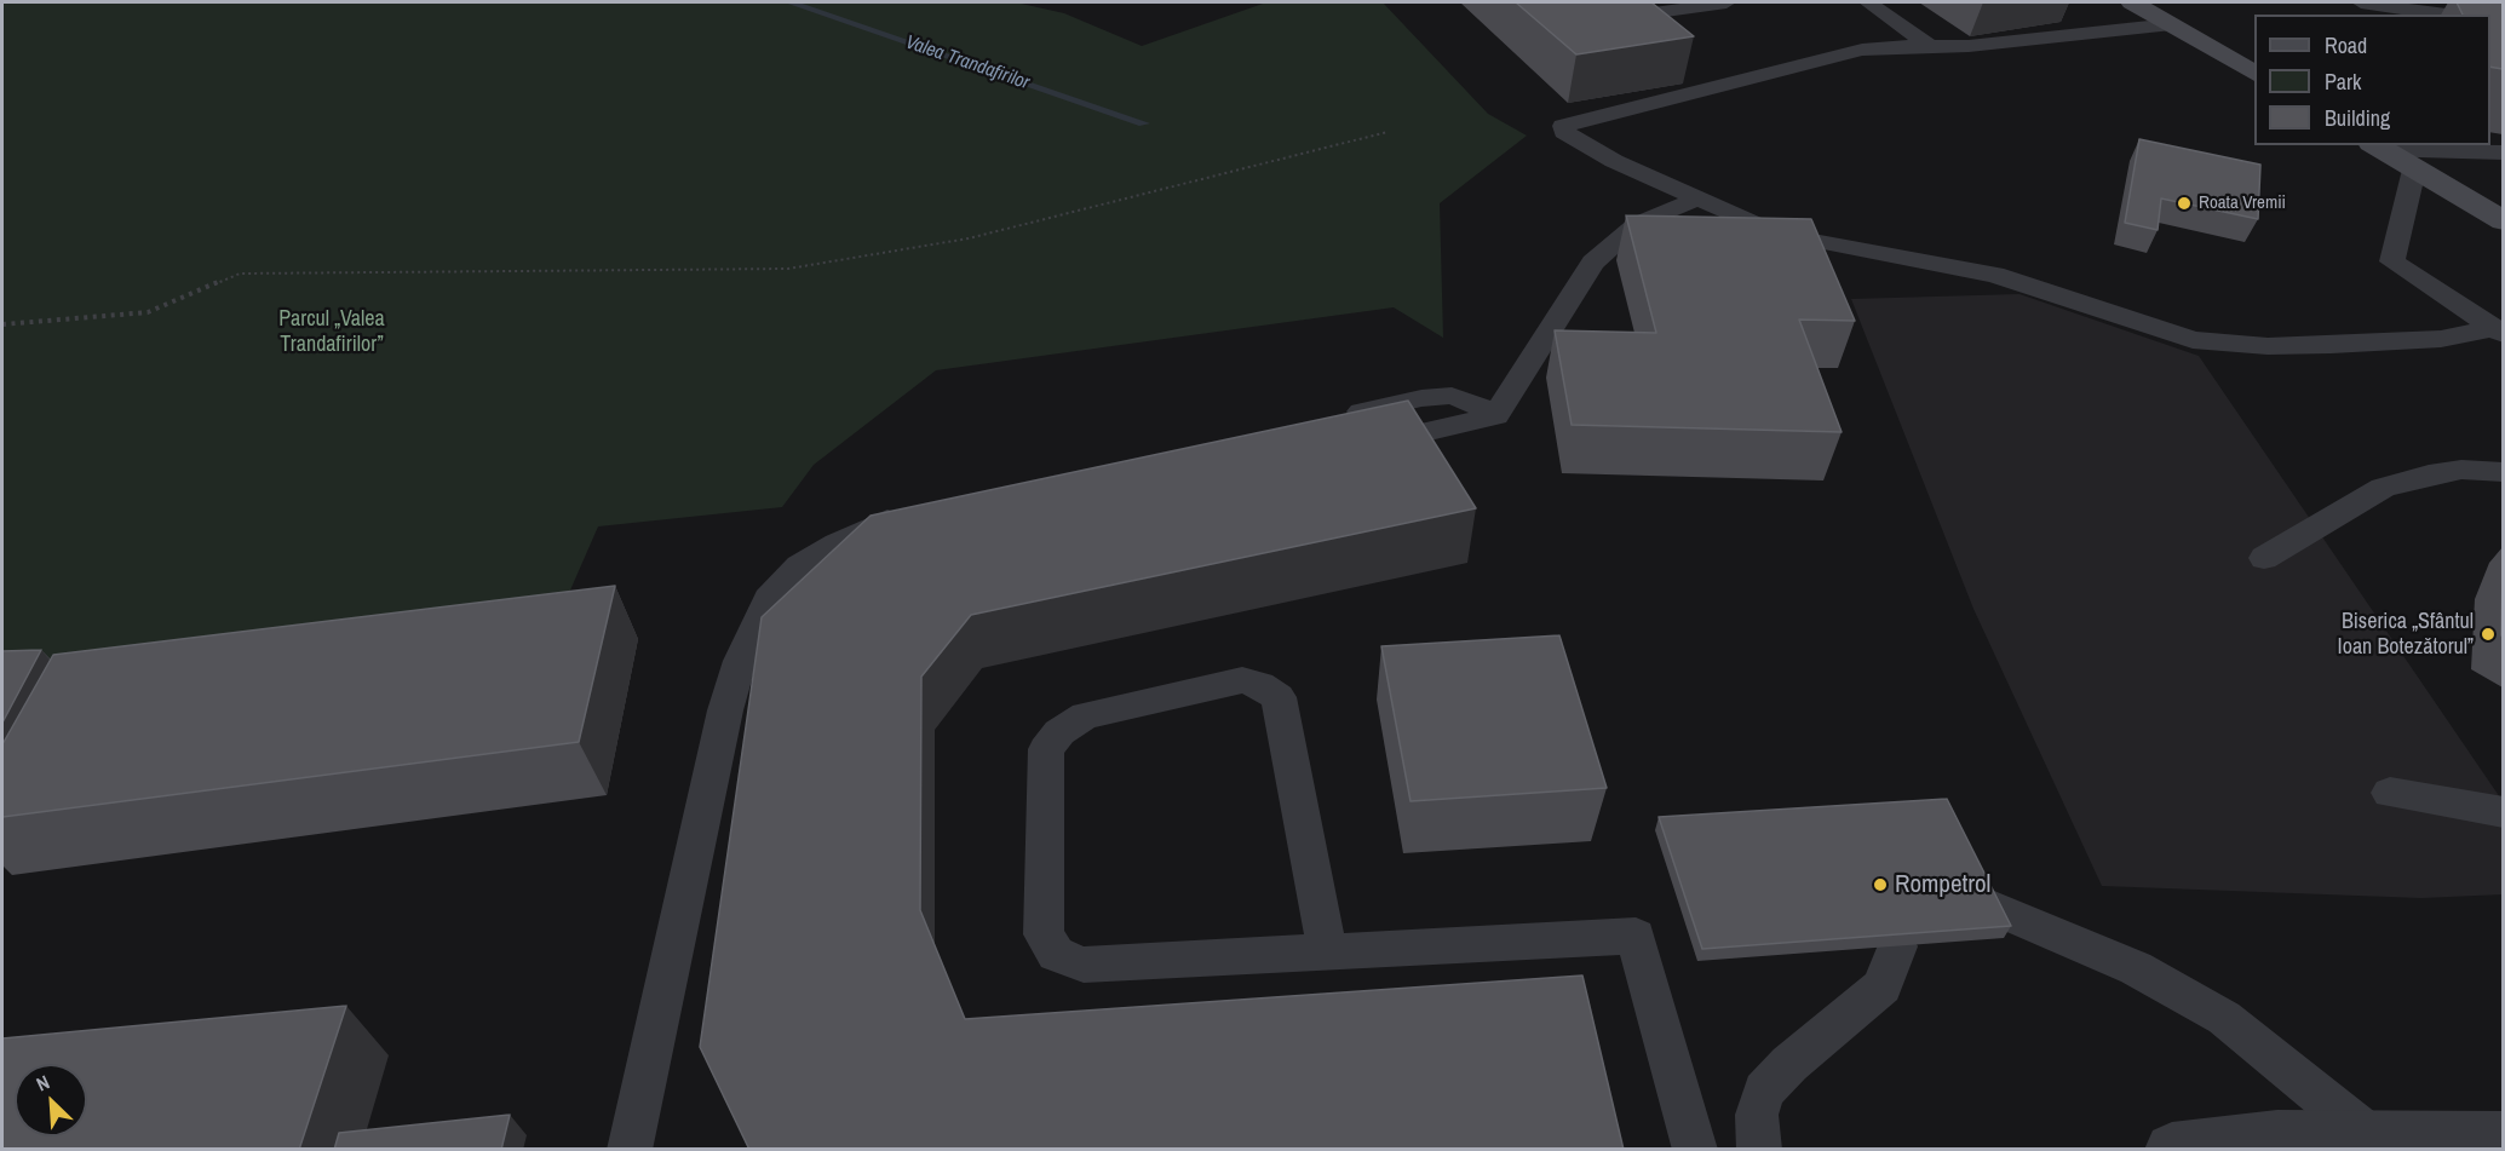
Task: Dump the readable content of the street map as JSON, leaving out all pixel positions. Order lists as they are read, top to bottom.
{
  "water": ["Valea Trandafirilor"],
  "parks": ["Parcul „Valea Trandafirilor”"],
  "places": ["Roata Vremii", "Biserica „Sfântul Ioan Botezătorul”", "Rompetrol"],
  "legend": ["Road", "Park", "Building"],
  "north": "top left"
}
